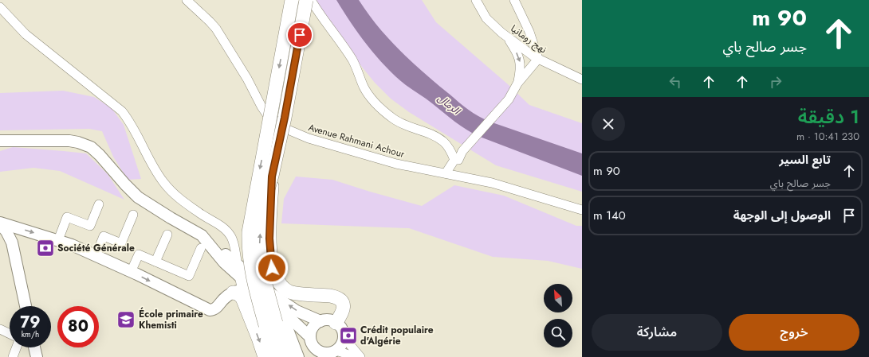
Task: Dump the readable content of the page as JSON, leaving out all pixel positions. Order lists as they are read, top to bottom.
{
  "streets": {
    "street": ["نهج رومانيا", "Avenue Rahmani Achour"]
  },
  "water": ["الرمال"],
  "places": {
    "bank": ["Société Générale", "Crédit populaire d'Algérie"],
    "school or university": ["École primaire Khemisti"]
  },
  "north": "top left",
  "page": {
    "turn": ["90 m", "جسر صالح باي"],
    "heading": ["1 دقيقة", "230 m · 10:41"],
    "list": [
      {
        "name": "تابع السير",
        "note": "جسر صالح باي",
        "value": "90 m"
      },
      {
        "name": "الوصول إلى الوجهة",
        "value": "140 m"
      }
    ],
    "speed": "79 km/h",
    "limit": "80",
    "buttons": ["خروج", "مشاركة"]
  }
}
